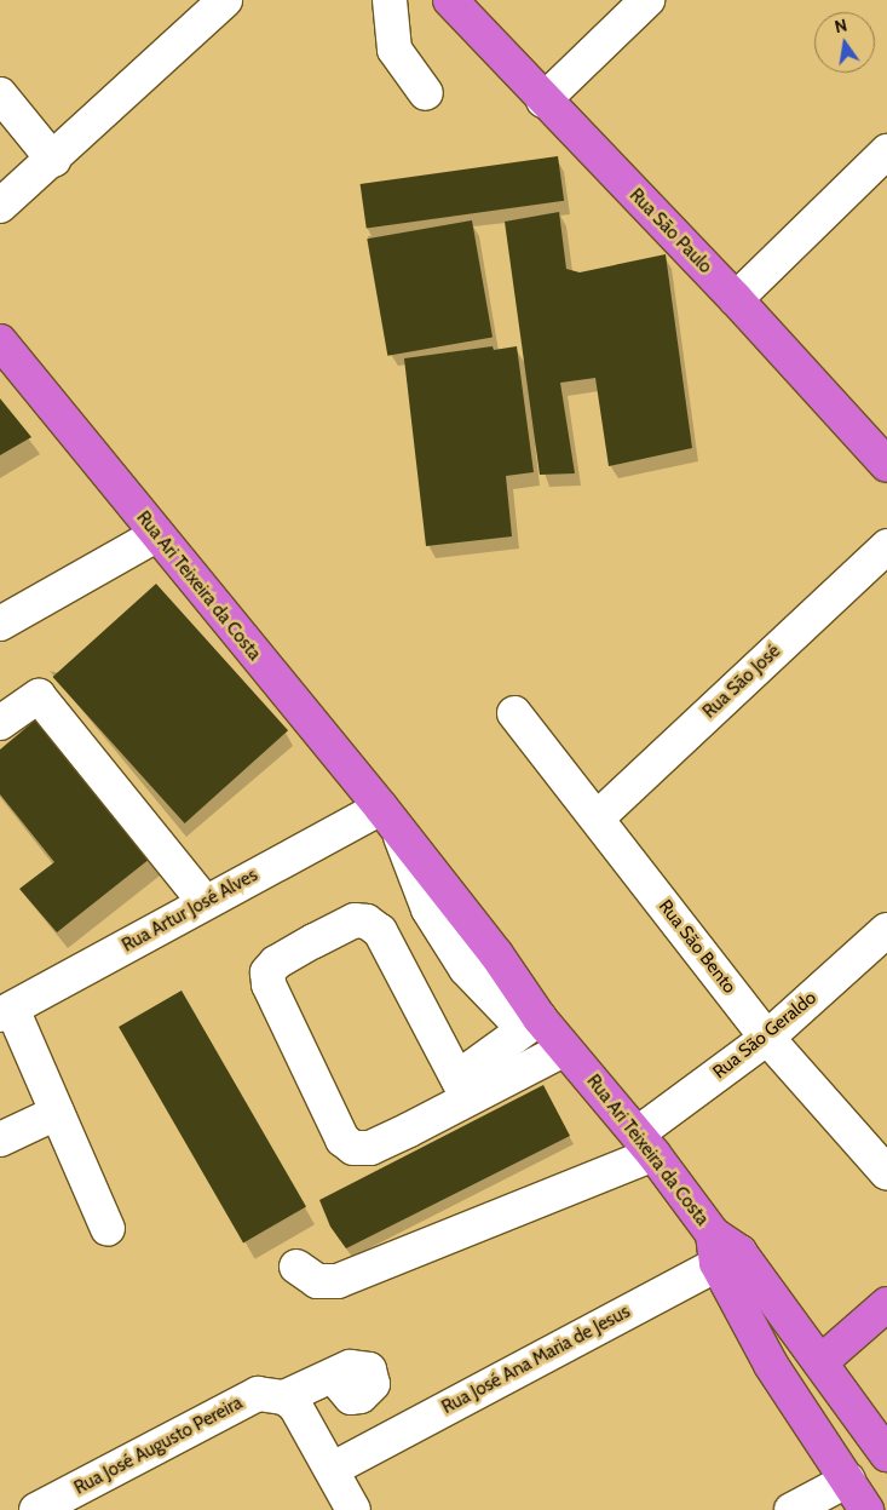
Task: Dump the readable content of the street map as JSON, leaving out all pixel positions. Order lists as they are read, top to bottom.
{
  "streets": {
    "highway": ["Rua São Paulo", "Rua Ari Teixeira da Costa"],
    "street": [
      "Rua São José",
      "Rua Artur José Alves",
      "Rua São Bento",
      "Rua São Geraldo",
      "Rua José Ana Maria de Jesus",
      "Rua José Augusto Pereira"
    ]
  },
  "crossings": [
    ["Rua Ari Teixeira da Costa", "Rua Artur José Alves"],
    ["Rua Ari Teixeira da Costa", "Rua São Geraldo"],
    ["Rua Ari Teixeira da Costa", "Rua José Ana Maria de Jesus"],
    ["Rua São José", "Rua São Bento"],
    ["Rua São Bento", "Rua São Geraldo"]
  ],
  "north": "top"
}
